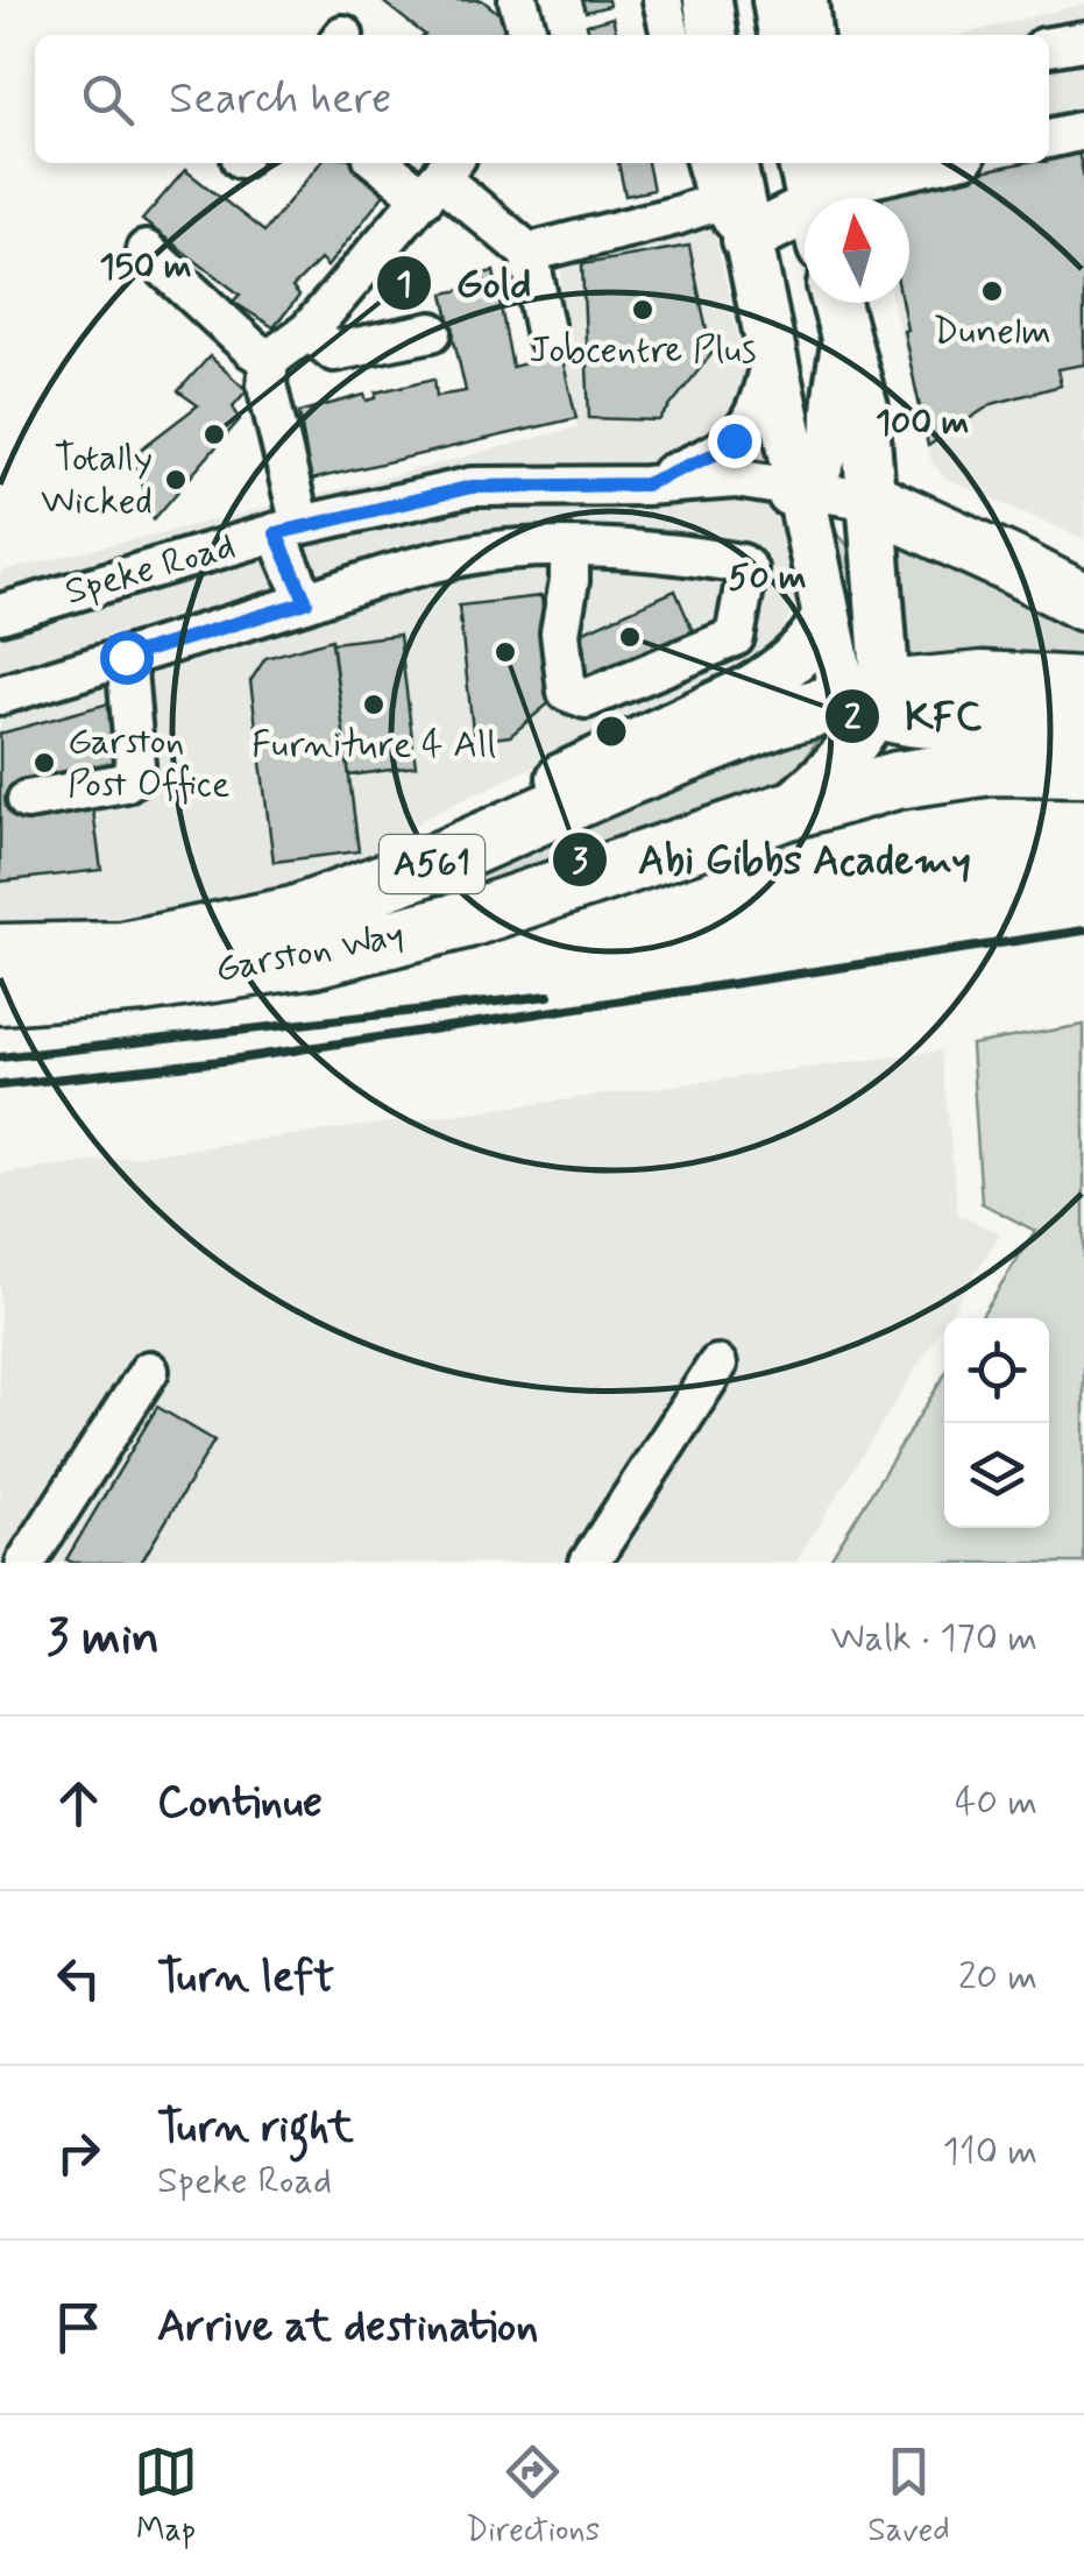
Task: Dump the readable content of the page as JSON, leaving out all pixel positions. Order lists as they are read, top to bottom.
{
  "streets": {
    "highway": ["A561", "Garston Way"],
    "street": ["Speke Road"]
  },
  "crossings": [
    ["A561", "Garston Way"]
  ],
  "places": [
    "Dunelm",
    "Jobcentre Plus",
    "Gold",
    "Totally Wicked",
    "KFC",
    "Abi Gibbs Academy",
    "Furniture 4 All",
    "Garston Post Office"
  ],
  "north": "top",
  "page": {
    "search": "Search here",
    "heading": ["3 min", "Walk · 170 m"],
    "list": [
      ["Continue", "40 m"],
      ["Turn left", "20 m"],
      ["Turn right", "Speke Road", "110 m"],
      "Arrive at destination"
    ],
    "nav": ["Map", "Directions", "Saved"]
  },
  "rings": ["150 m", "100 m", "50 m"]
}
